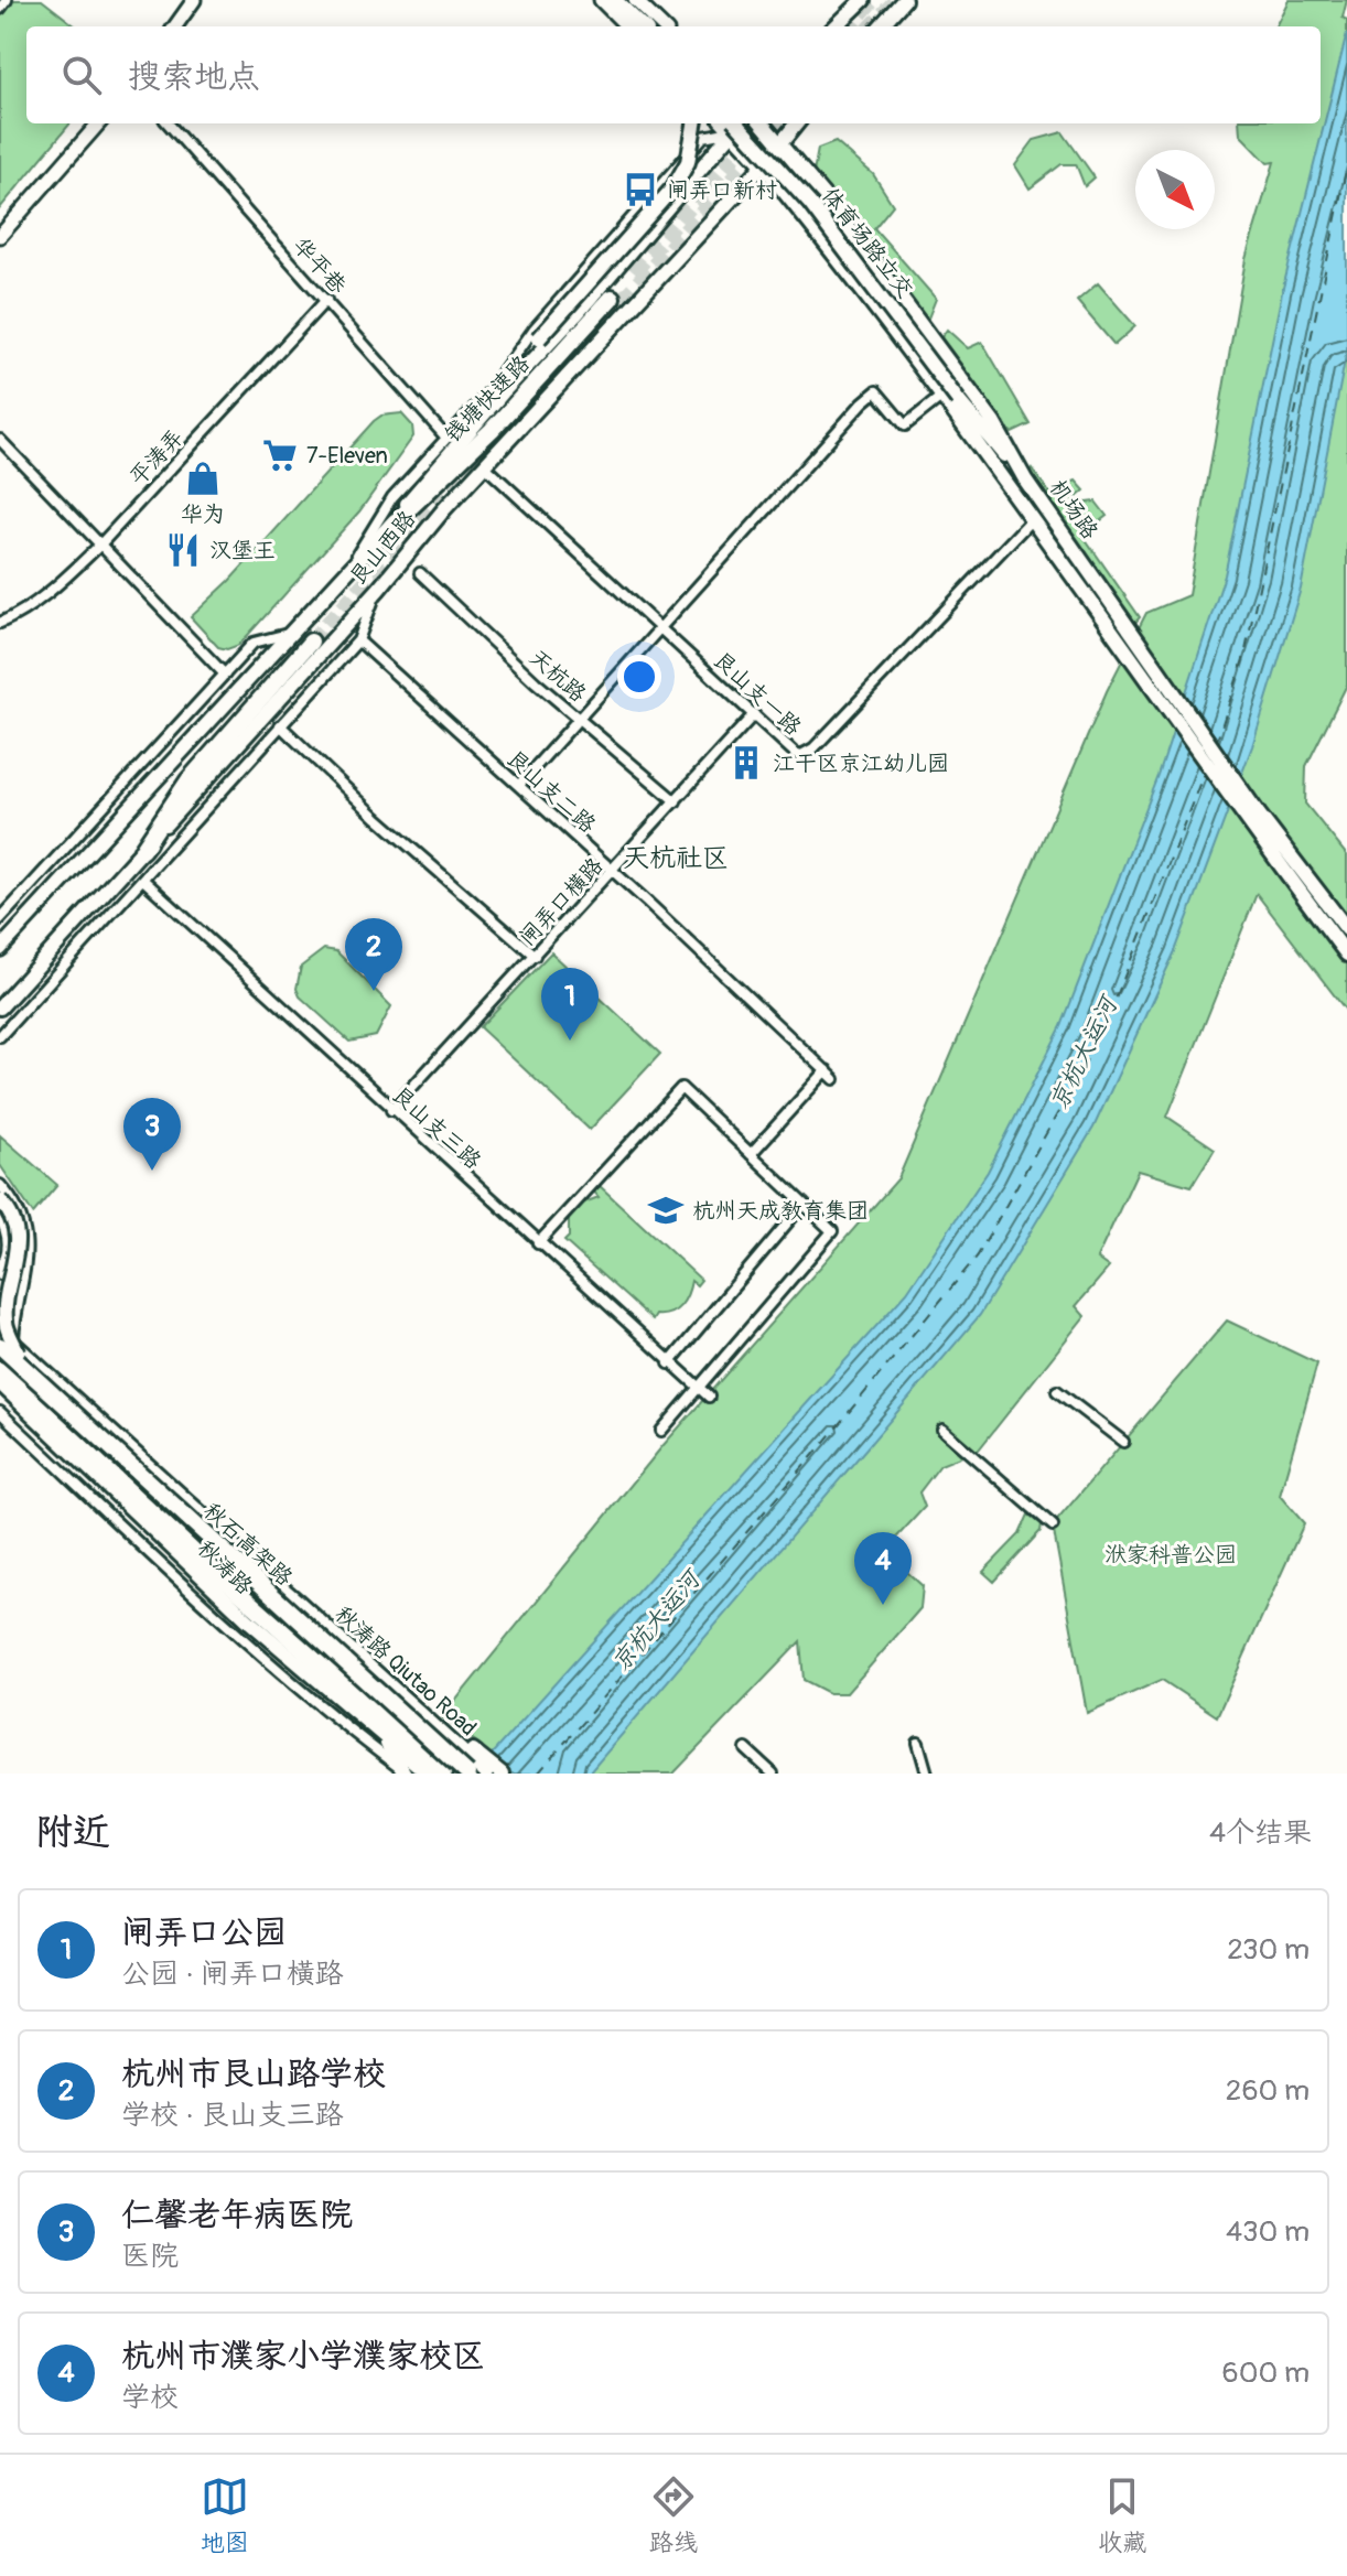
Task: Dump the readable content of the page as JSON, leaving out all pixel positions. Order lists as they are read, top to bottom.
{
  "streets": {
    "highway": ["钱塘快速路", "秋石高架路"],
    "main road": [
      "体育场路立交",
      "机场路",
      "艮山西路",
      "秋涛路",
      "秋涛路 Qiutao Road"
    ],
    "street": [
      "华平巷",
      "平涛弄",
      "天杭路",
      "艮山支一路",
      "艮山支二路",
      "闸弄口横路",
      "艮山支三路"
    ]
  },
  "crossings": [
    ["体育场路立交", "机场路"],
    ["体育场路立交", "艮山西路"],
    ["体育场路立交", "艮山支一路"],
    ["华平巷", "平涛弄"],
    ["华平巷", "艮山西路"],
    ["钱塘快速路", "艮山西路"],
    ["机场路", "艮山西路"],
    ["机场路", "艮山支一路"],
    ["艮山西路", "艮山支一路"],
    ["天杭路", "闸弄口横路"],
    ["艮山支一路", "闸弄口横路"],
    ["艮山支二路", "闸弄口横路"],
    ["闸弄口横路", "艮山支三路"],
    ["秋石高架路", "秋涛路"],
    ["秋涛路", "秋涛路 Qiutao Road"]
  ],
  "districts": ["天杭社区"],
  "water": ["京杭大运河"],
  "parks": ["洑家科普公园"],
  "places": {
    "bus stop": ["闸弄口新村"],
    "supermarket": ["7-Eleven"],
    "shop": ["华为"],
    "restaurant": ["汉堡王"],
    "building": ["江干区京江幼儿园"],
    "school or university": ["杭州天成教育集团"]
  },
  "north": "bottom right",
  "page": {
    "search": "搜索地点",
    "pins": [
      "2",
      "1",
      "3",
      "4"
    ],
    "heading": ["附近", "4个结果"],
    "list": [
      {
        "mark": "1",
        "name": "闸弄口公园",
        "note": "公园 · 闸弄口横路",
        "value": "230 m"
      },
      {
        "mark": "2",
        "name": "杭州市艮山路学校",
        "note": "学校 · 艮山支三路",
        "value": "260 m"
      },
      {
        "mark": "3",
        "name": "仁馨老年病医院",
        "note": "医院",
        "value": "430 m"
      },
      {
        "mark": "4",
        "name": "杭州市濮家小学濮家校区",
        "note": "学校",
        "value": "600 m"
      }
    ],
    "nav": ["地图", "路线", "收藏"]
  }
}
